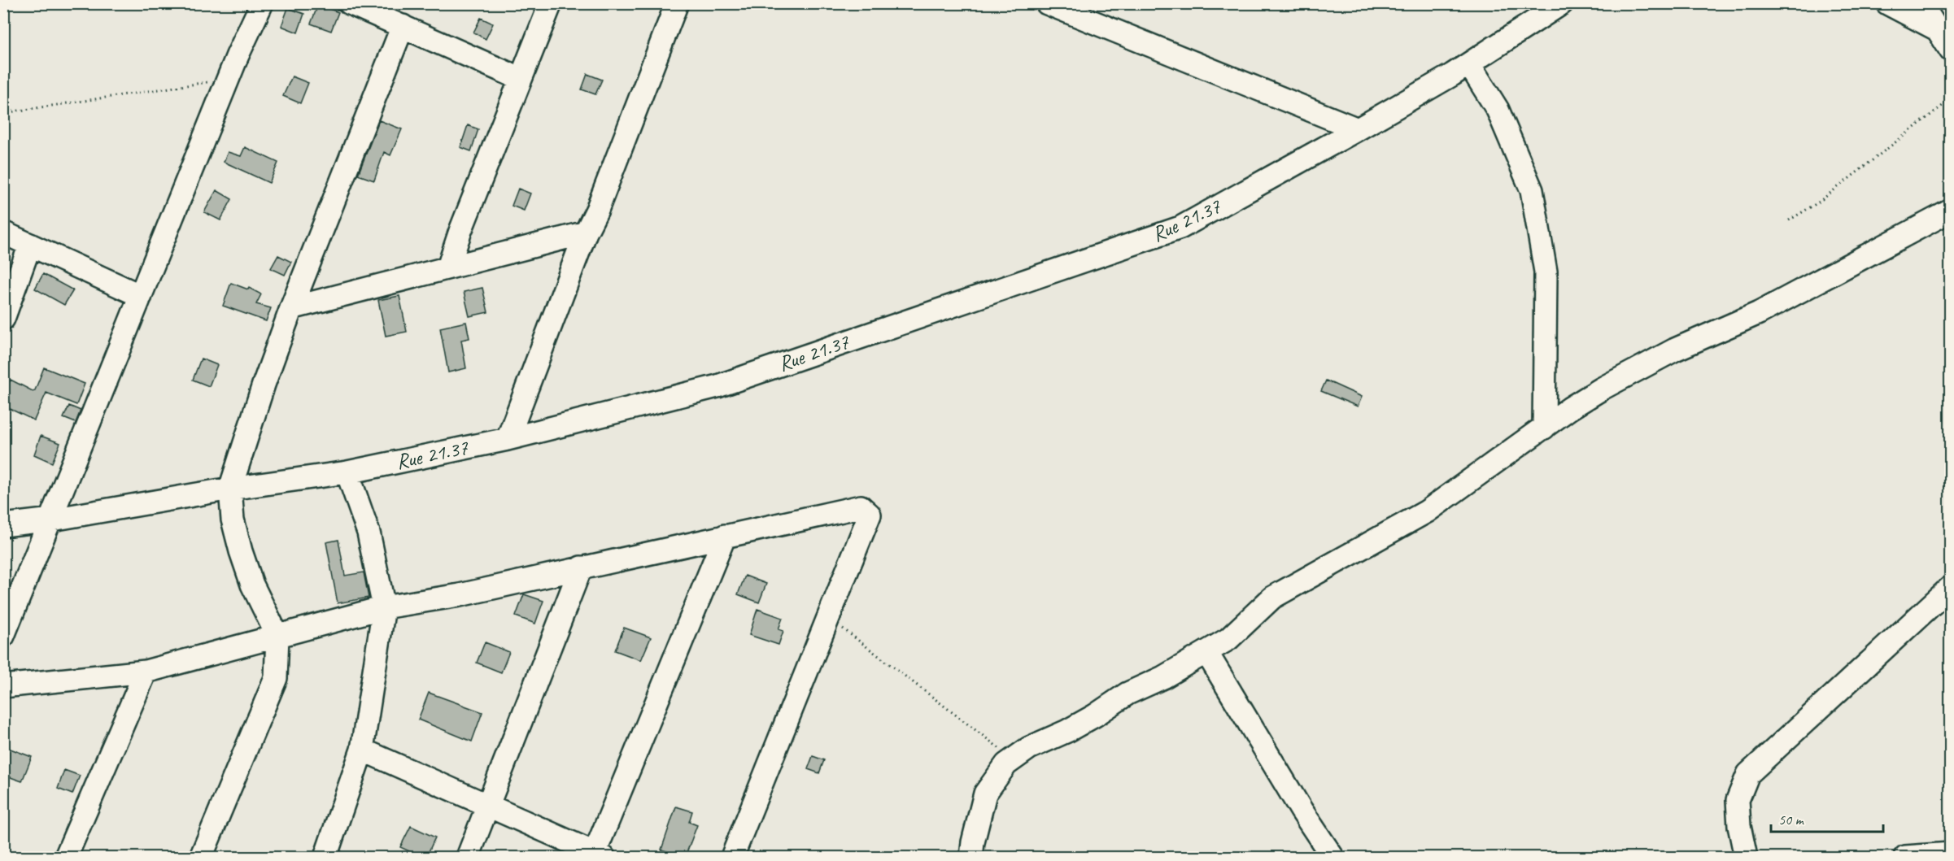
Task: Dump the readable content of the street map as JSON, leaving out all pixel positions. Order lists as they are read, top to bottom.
{
  "streets": {
    "street": ["Rue 21.37"]
  },
  "scale_bar": "50 m"
}
